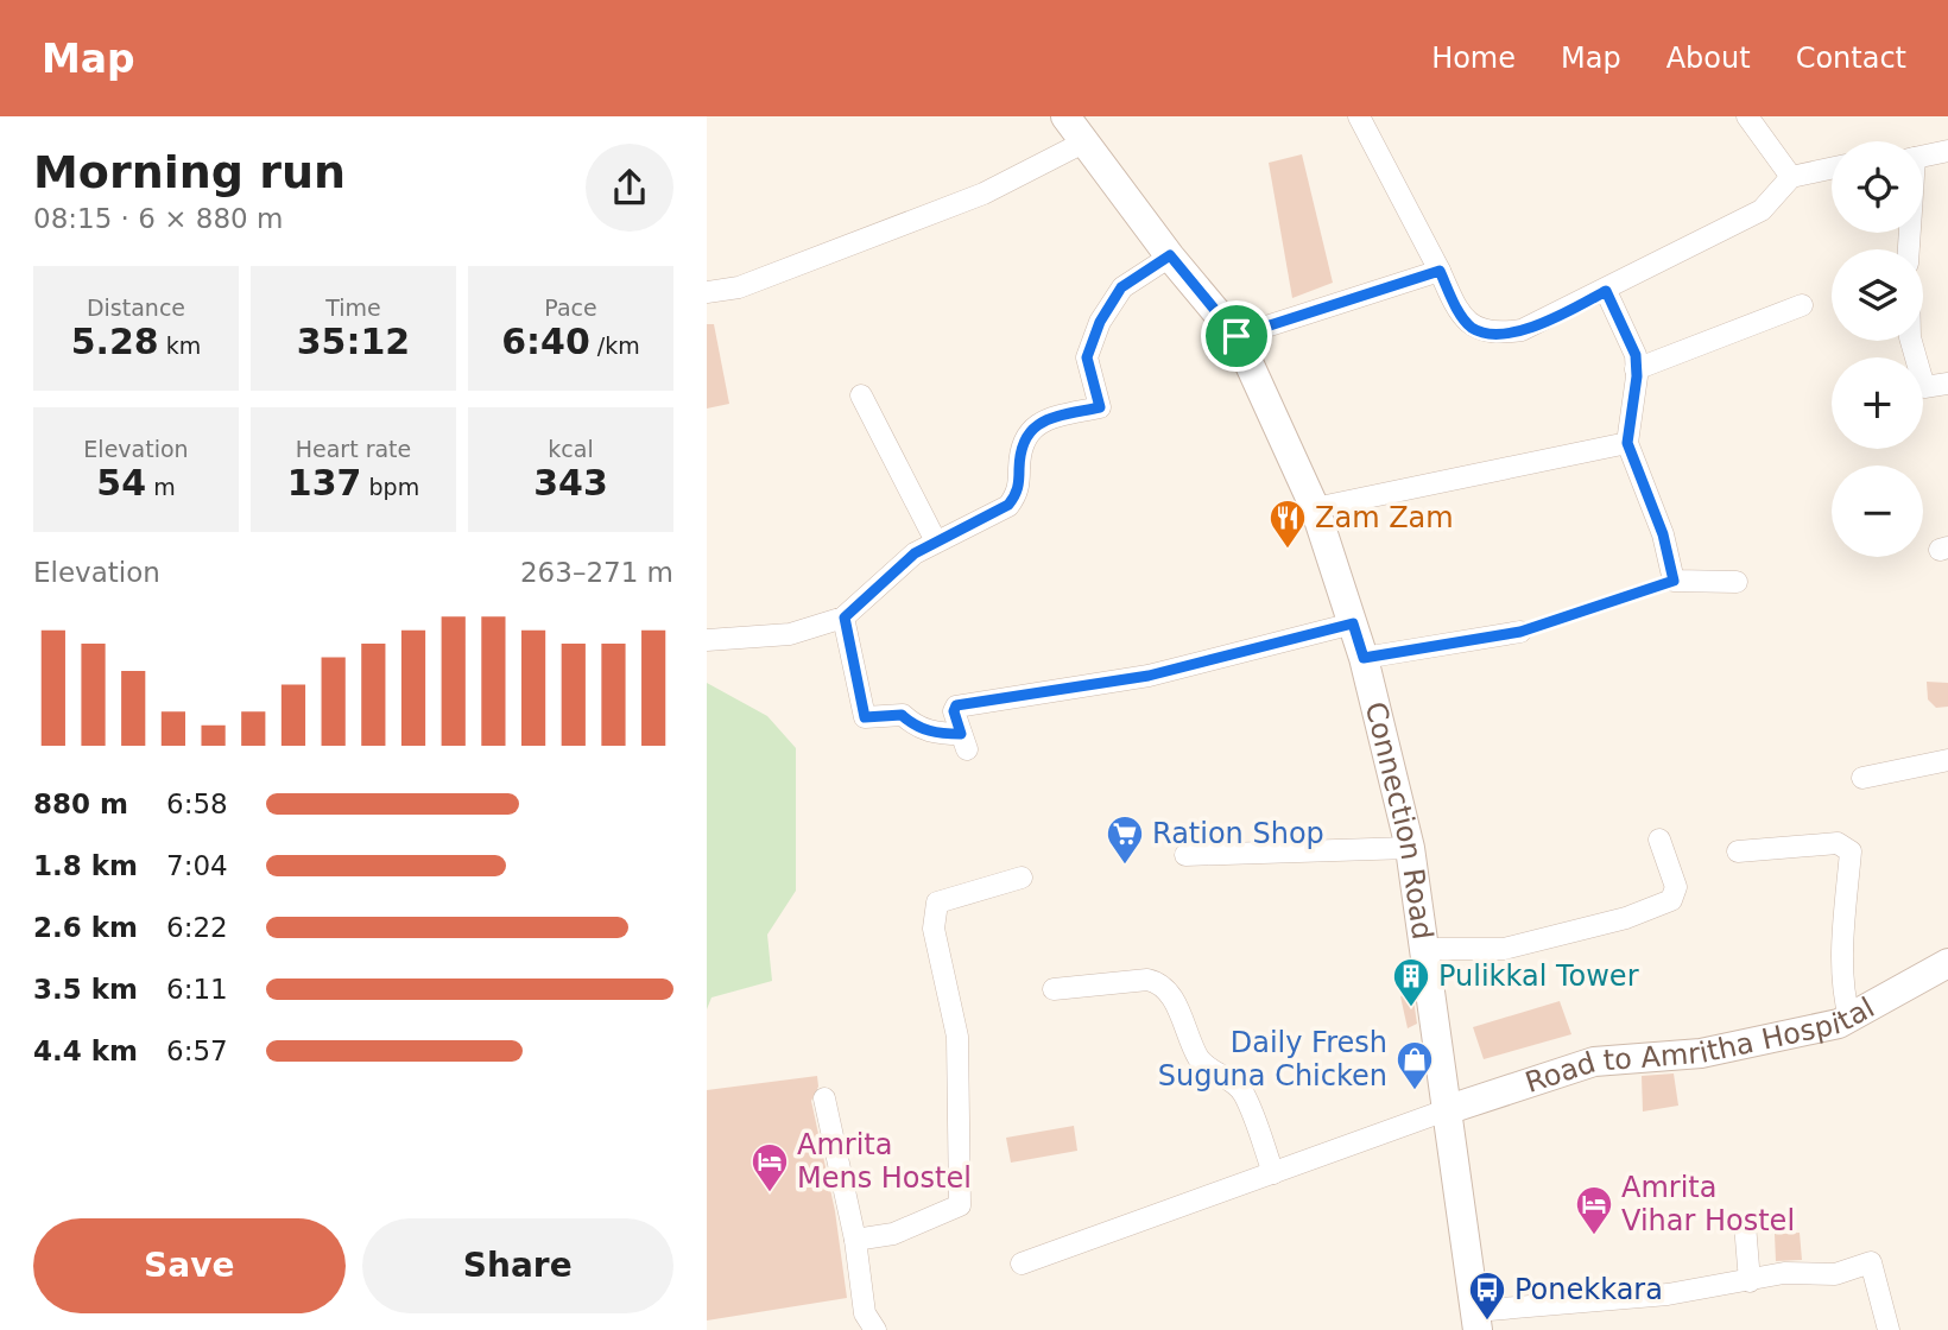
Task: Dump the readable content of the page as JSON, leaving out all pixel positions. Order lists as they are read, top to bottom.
{
  "streets": {
    "street": ["Connection Road", "Road to Amritha Hospital"]
  },
  "crossings": [
    ["Connection Road", "Road to Amritha Hospital"]
  ],
  "places": {
    "restaurant": ["Zam Zam"],
    "supermarket": ["Ration Shop"],
    "building": ["Pulikkal Tower"],
    "shop": ["Daily Fresh Suguna Chicken"],
    "hotel": ["Amrita Mens Hostel", "Amrita Vihar Hostel"],
    "bus stop": ["Ponekkara"]
  },
  "page": {
    "header": "Map",
    "nav": [
      "Home",
      "Map",
      "About",
      "Contact"
    ],
    "heading": ["Morning run", "08:15 · 6 × 880 m"],
    "map_buttons": ["+", "−"],
    "stats": [
      ["Distance", "5.28 km"],
      ["Time", "35:12"],
      ["Pace", "6:40 /km"],
      ["Elevation", "54 m"],
      ["Heart rate", "137 bpm"],
      ["kcal", "343"]
    ],
    "chart": ["Elevation", "263–271 m"],
    "list": [
      {
        "name": "880 m",
        "note": "6:58"
      },
      {
        "name": "1.8 km",
        "note": "7:04"
      },
      {
        "name": "2.6 km",
        "note": "6:22"
      },
      {
        "name": "3.5 km",
        "note": "6:11"
      },
      {
        "name": "4.4 km",
        "note": "6:57"
      }
    ],
    "buttons": ["Save", "Share"]
  }
}
